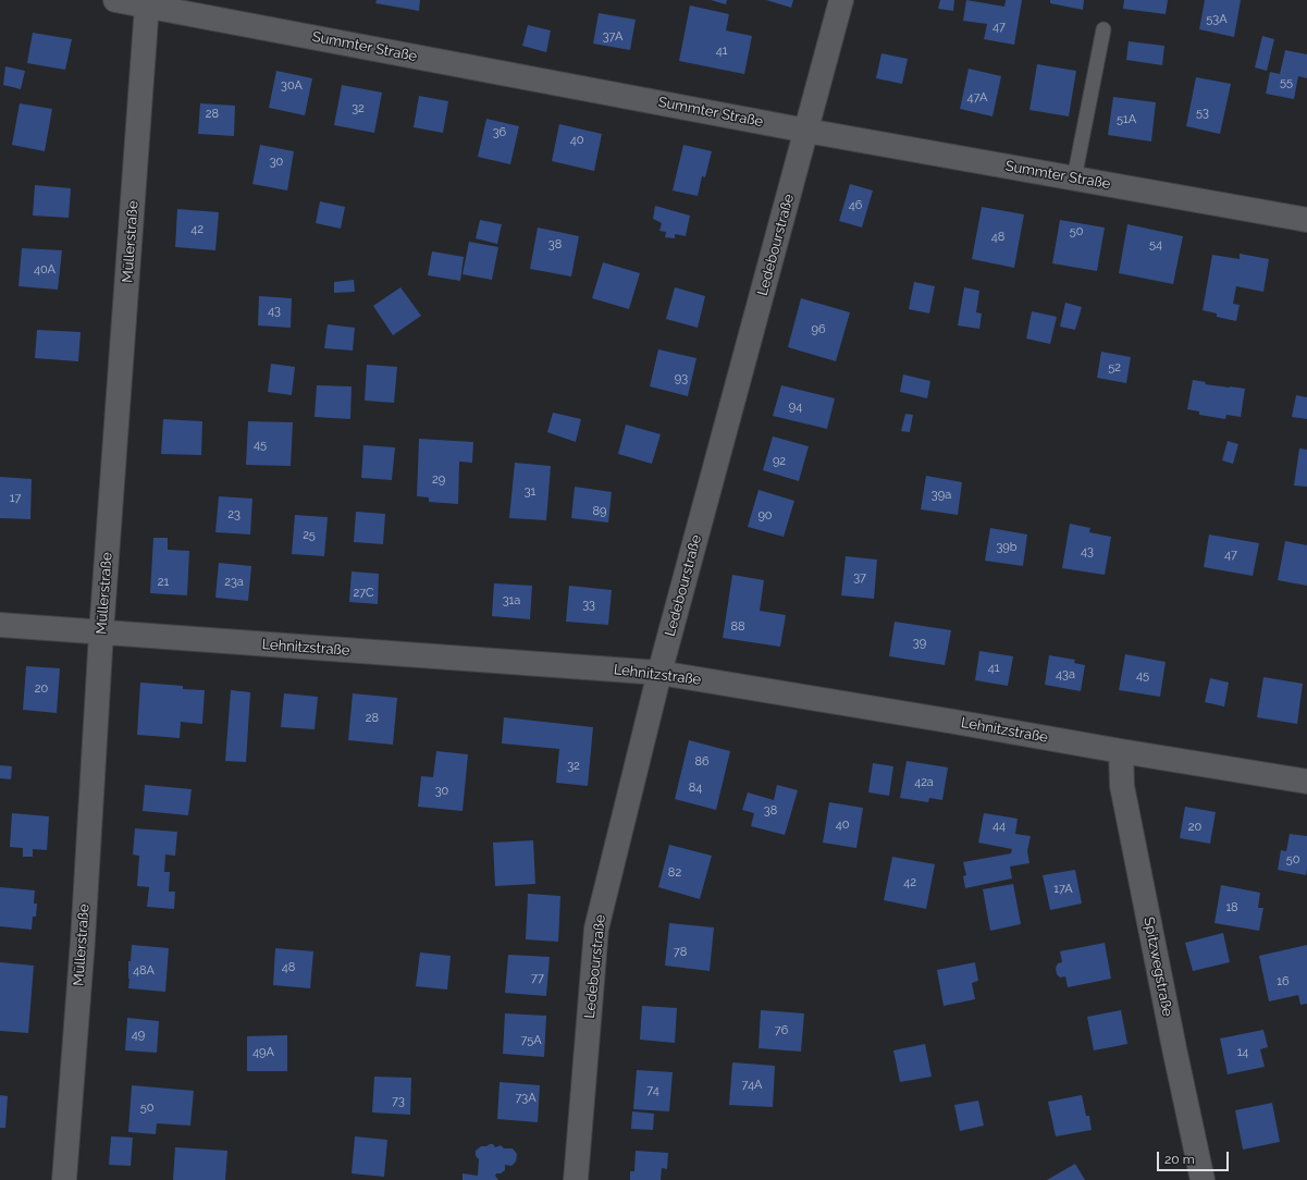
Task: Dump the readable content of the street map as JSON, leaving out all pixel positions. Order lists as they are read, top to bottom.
{
  "streets": {
    "street": [
      "Summter Straße",
      "Müllerstraße",
      "Ledebourstraße",
      "Lehnitzstraße",
      "Spitzwegstraße"
    ]
  },
  "crossings": [
    ["Summter Straße", "Müllerstraße"],
    ["Summter Straße", "Ledebourstraße"],
    ["Müllerstraße", "Lehnitzstraße"],
    ["Ledebourstraße", "Lehnitzstraße"],
    ["Lehnitzstraße", "Spitzwegstraße"]
  ],
  "house_numbers": [
    "53A",
    "47",
    "37A",
    "41",
    "55",
    "30A",
    "47A",
    "32",
    "53",
    "28",
    "51A",
    "36",
    "40",
    "30",
    "46",
    "42",
    "50",
    "48",
    "38",
    "54",
    "40A",
    "43",
    "96",
    "52",
    "93",
    "94",
    "45",
    "92",
    "29",
    "31",
    "39a",
    "17",
    "89",
    "23",
    "90",
    "25",
    "39b",
    "43",
    "47",
    "37",
    "21",
    "23a",
    "27C",
    "31a",
    "33",
    "88",
    "39",
    "41",
    "43a",
    "45",
    "20",
    "28",
    "86",
    "32",
    "42a",
    "84",
    "30",
    "38",
    "40",
    "44",
    "20",
    "50",
    "82",
    "42",
    "17A",
    "18",
    "78",
    "48",
    "48A",
    "77",
    "16",
    "76",
    "49",
    "75A",
    "49A",
    "14",
    "74A",
    "74",
    "73A",
    "73",
    "50"
  ],
  "scale_bar": "20 m"
}
